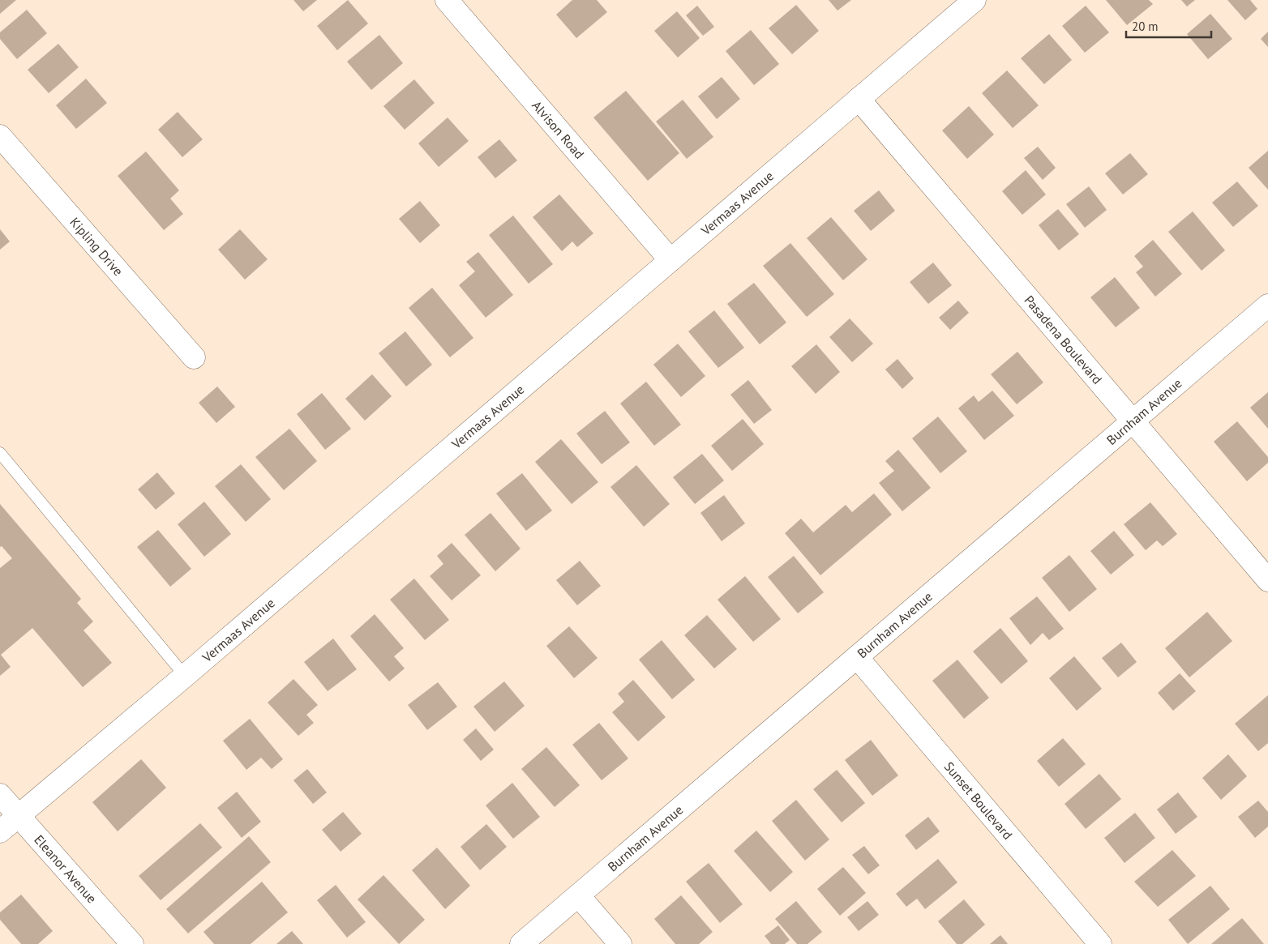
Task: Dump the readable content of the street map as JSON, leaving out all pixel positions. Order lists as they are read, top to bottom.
{
  "streets": {
    "street": [
      "Alvison Road",
      "Vermaas Avenue",
      "Kipling Drive",
      "Pasadena Boulevard",
      "Burnham Avenue",
      "Sunset Boulevard",
      "Eleanor Avenue"
    ]
  },
  "crossings": [
    ["Alvison Road", "Vermaas Avenue"],
    ["Vermaas Avenue", "Pasadena Boulevard"],
    ["Vermaas Avenue", "Eleanor Avenue"],
    ["Pasadena Boulevard", "Burnham Avenue"],
    ["Burnham Avenue", "Sunset Boulevard"]
  ],
  "scale_bar": "20 m"
}
